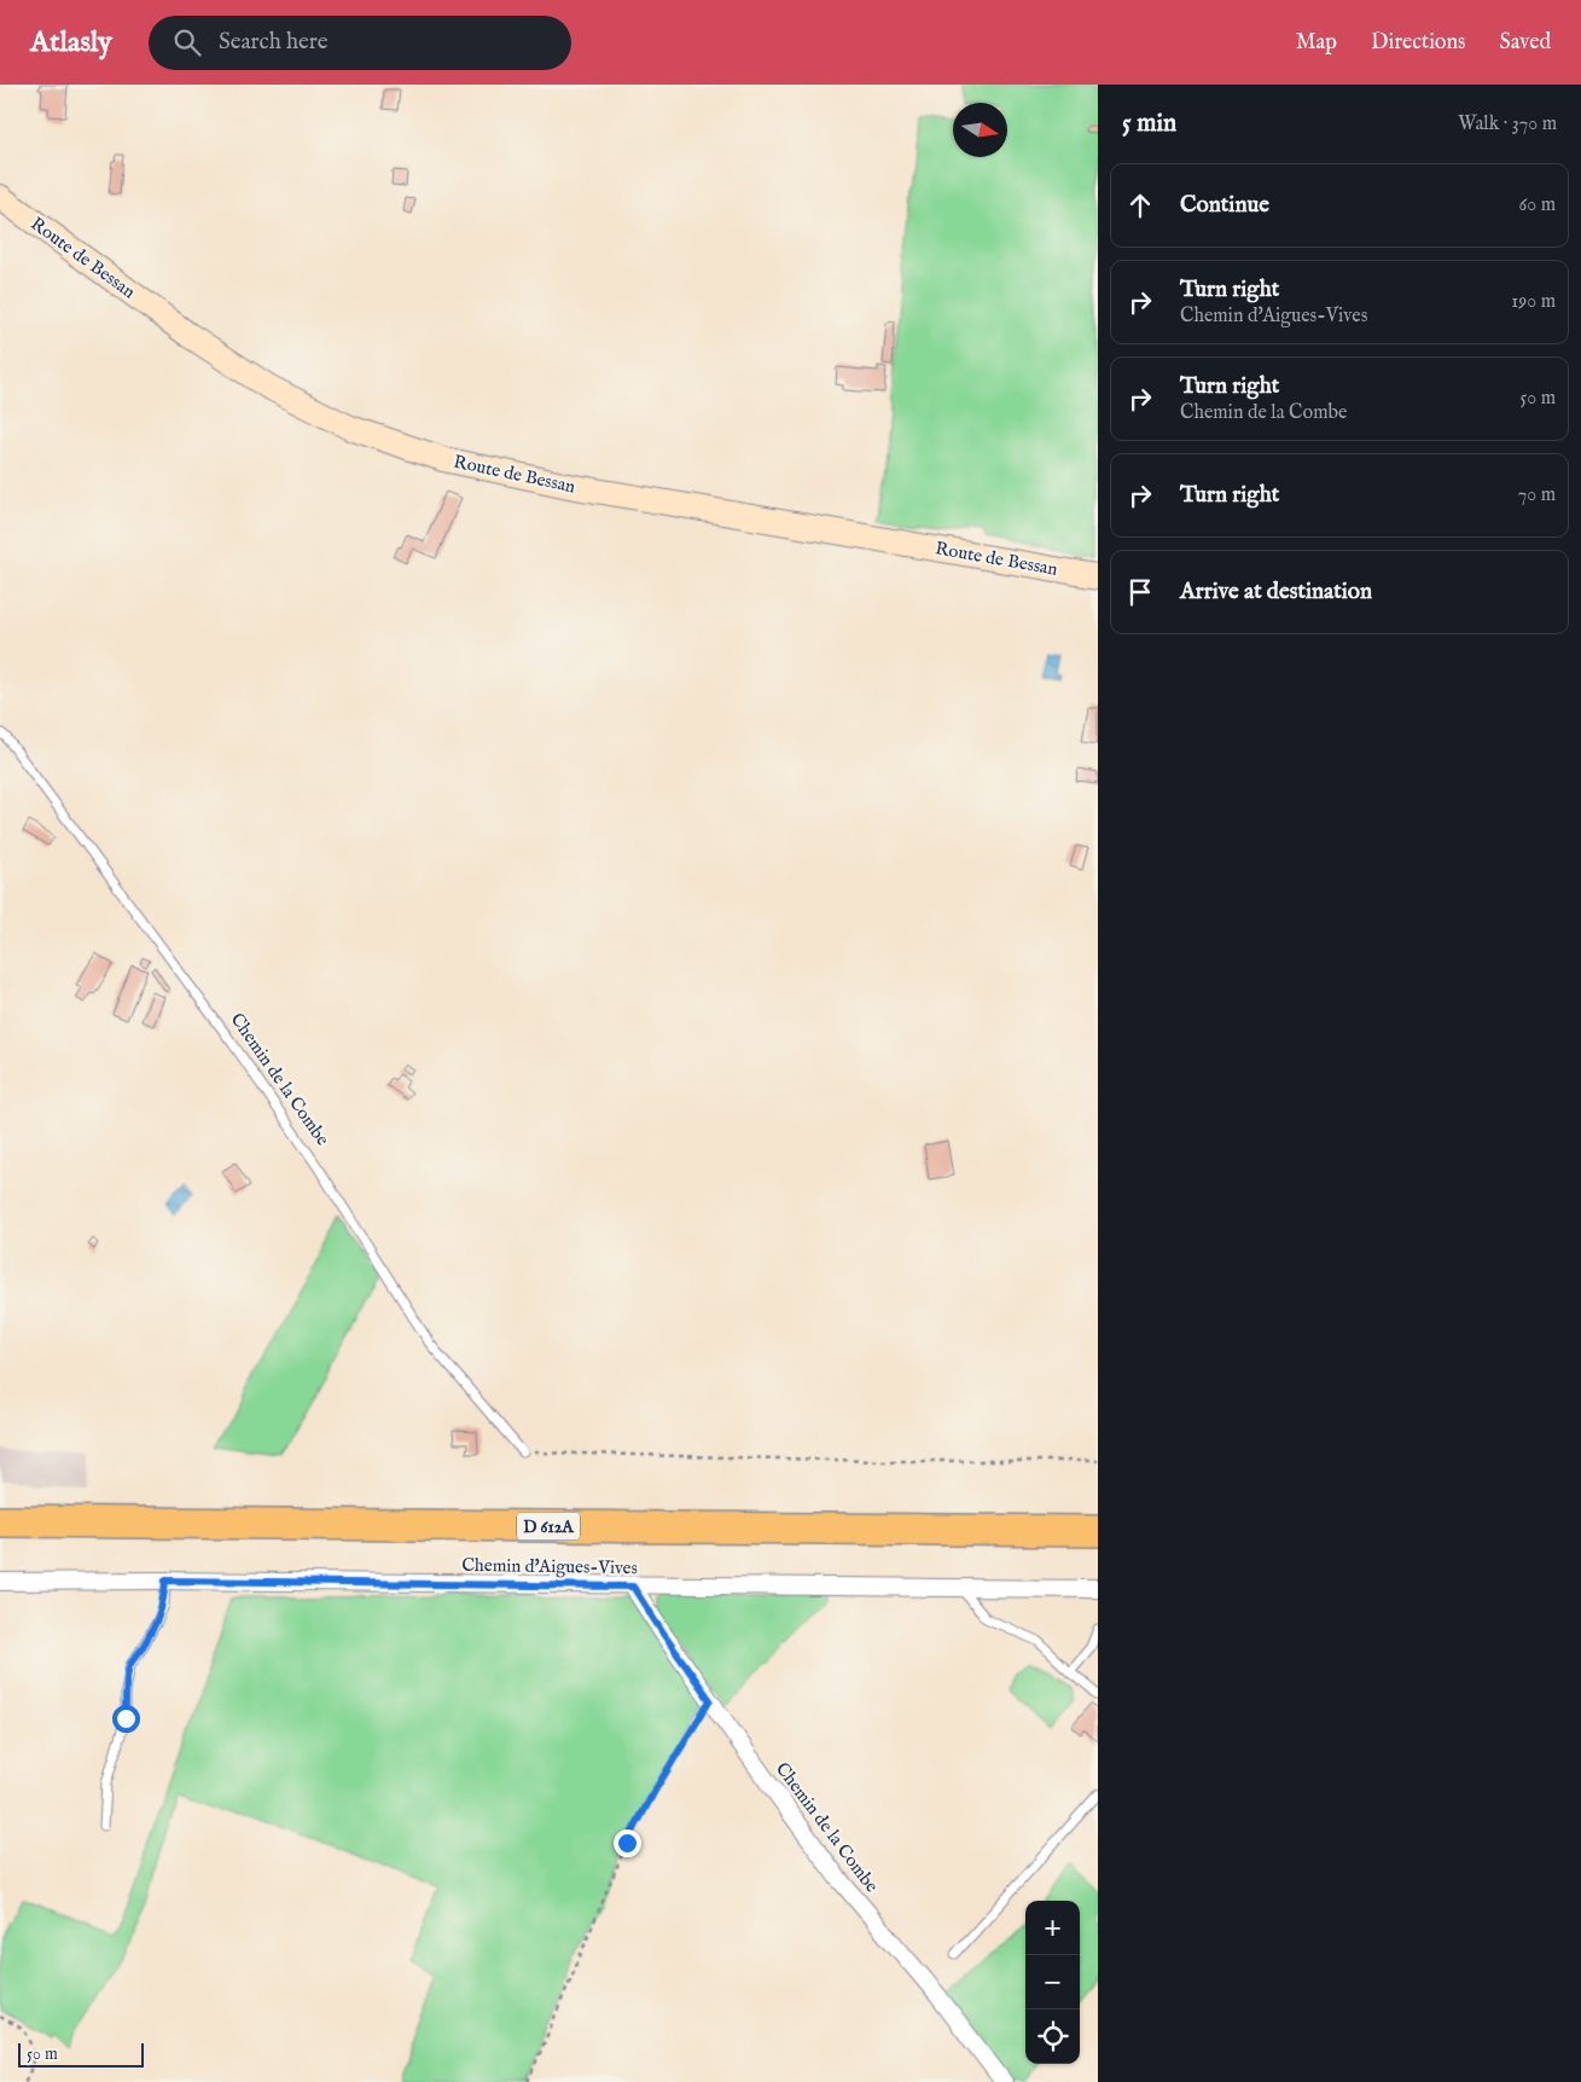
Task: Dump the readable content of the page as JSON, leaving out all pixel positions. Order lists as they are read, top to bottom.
{
  "streets": {
    "highway": ["D 612A"],
    "street": ["Route de Bessan", "Chemin de la Combe", "Chemin d'Aigues-Vives"]
  },
  "crossings": [
    ["Chemin de la Combe", "Chemin d'Aigues-Vives"]
  ],
  "scale_bar": "50 m",
  "north": "right",
  "page": {
    "header": "Atlasly",
    "search": "Search here",
    "nav": ["Map", "Directions", "Saved"],
    "heading": ["5 min", "Walk · 370 m"],
    "list": [
      ["Continue", "60 m"],
      ["Turn right", "Chemin d'Aigues-Vives", "190 m"],
      ["Turn right", "Chemin de la Combe", "50 m"],
      ["Turn right", "70 m"],
      "Arrive at destination"
    ],
    "map_buttons": ["+", "−"],
    "scale": "50 m"
  }
}
